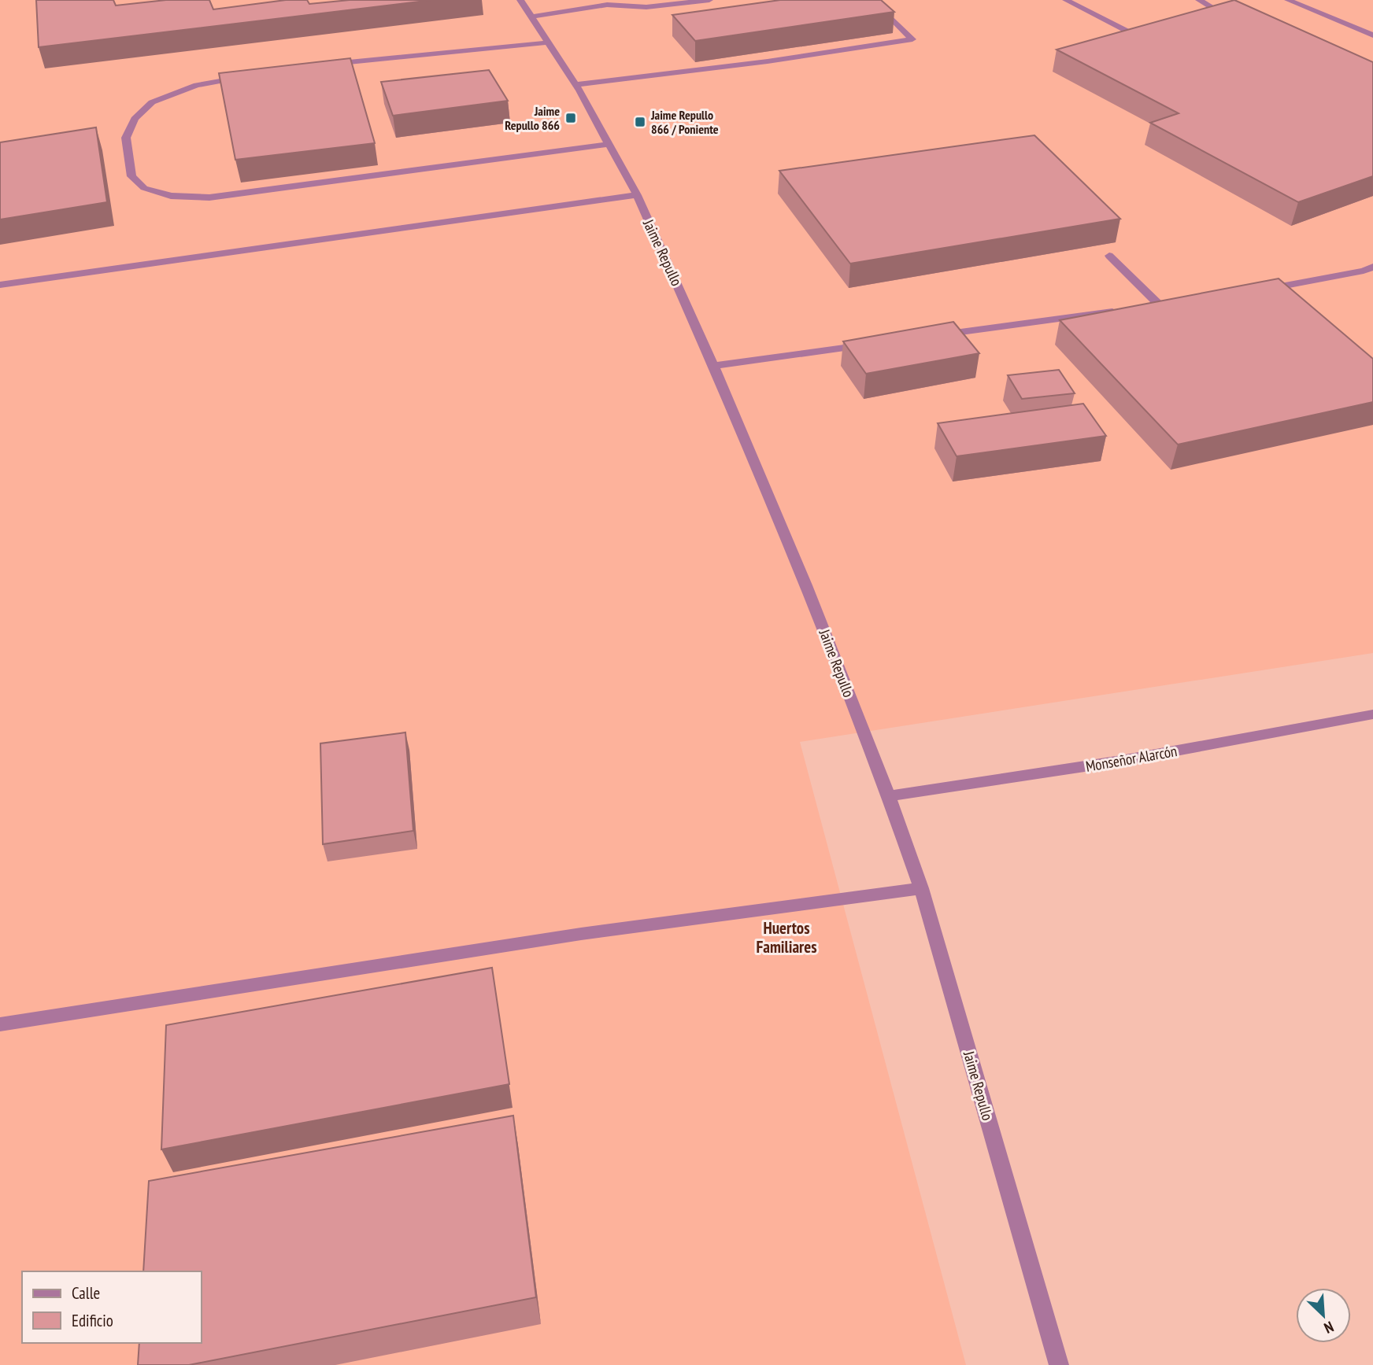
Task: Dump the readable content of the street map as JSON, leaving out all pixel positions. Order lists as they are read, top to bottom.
{
  "streets": {
    "street": ["Jaime Repullo", "Monseñor Alarcón"]
  },
  "crossings": [
    ["Jaime Repullo", "Monseñor Alarcón"]
  ],
  "districts": ["Huertos Familiares"],
  "places": {
    "transit": ["Jaime Repullo 866", "Jaime Repullo 866 / Poniente"]
  },
  "legend": ["Calle", "Edificio"],
  "north": "bottom right"
}
